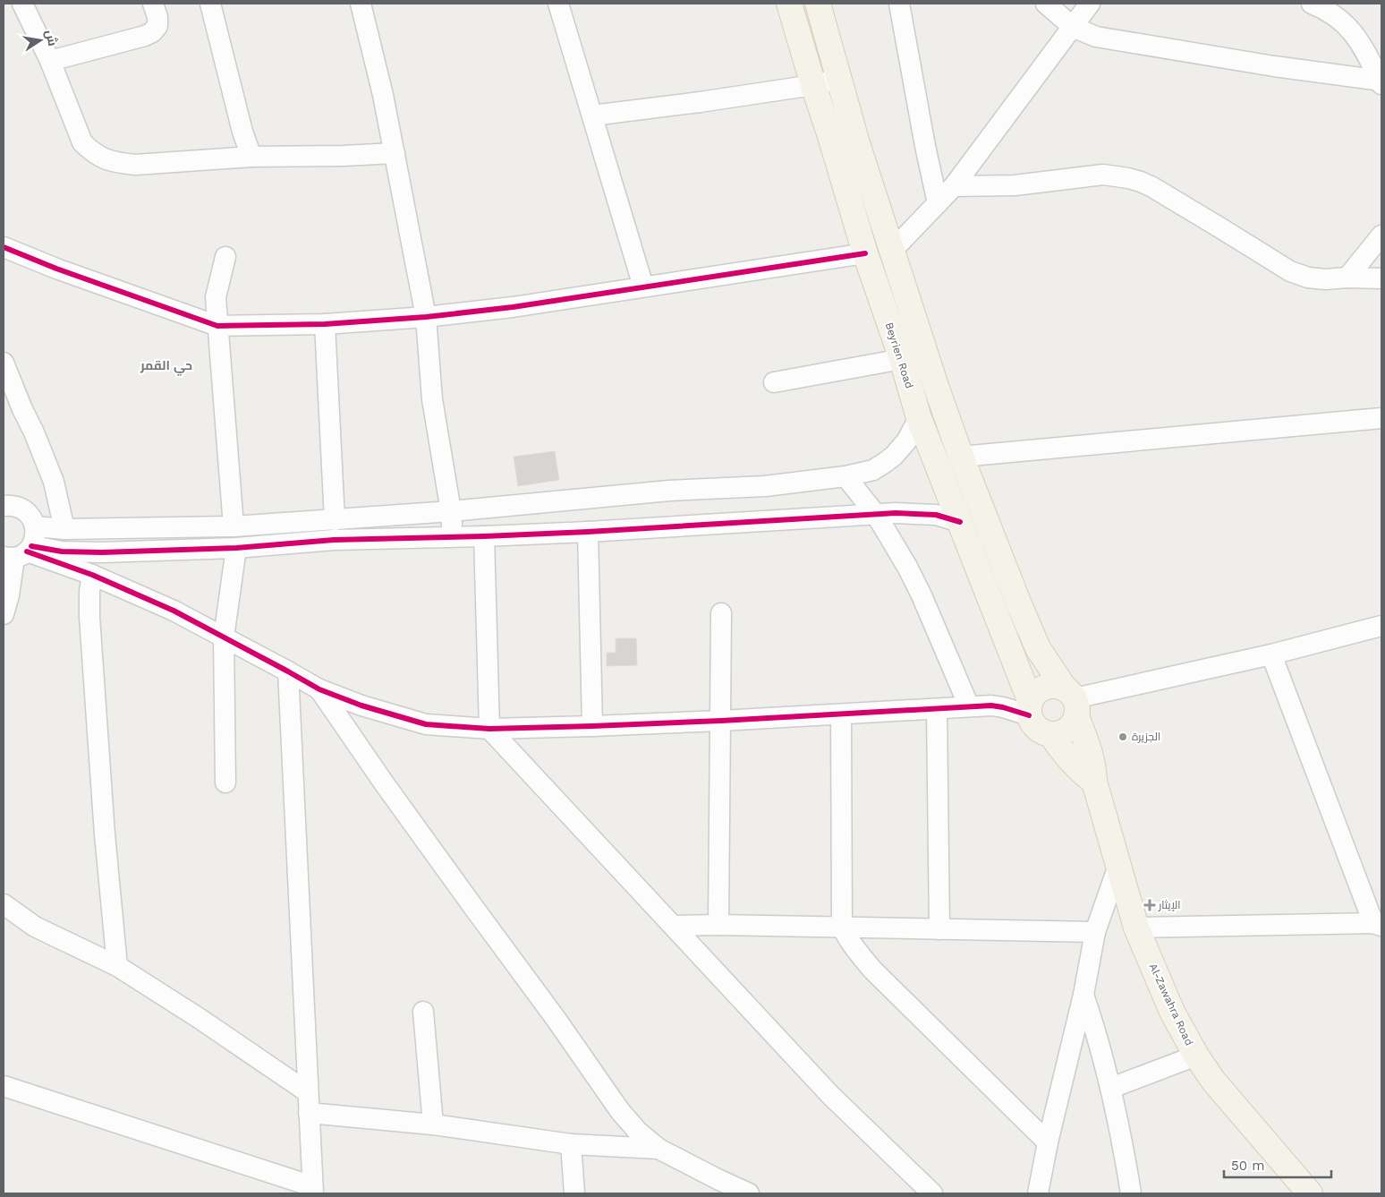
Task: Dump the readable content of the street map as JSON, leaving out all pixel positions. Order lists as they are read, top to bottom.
{
  "streets": {
    "main road": ["Beyrien Road", "Al-Zawahra Road"]
  },
  "crossings": [
    ["Beyrien Road", "Al-Zawahra Road"]
  ],
  "districts": ["حي القمر"],
  "places": {
    "other": ["الجزيرة"],
    "health": ["الإيثار"]
  },
  "scale_bar": "50 m",
  "north": "right"
}
